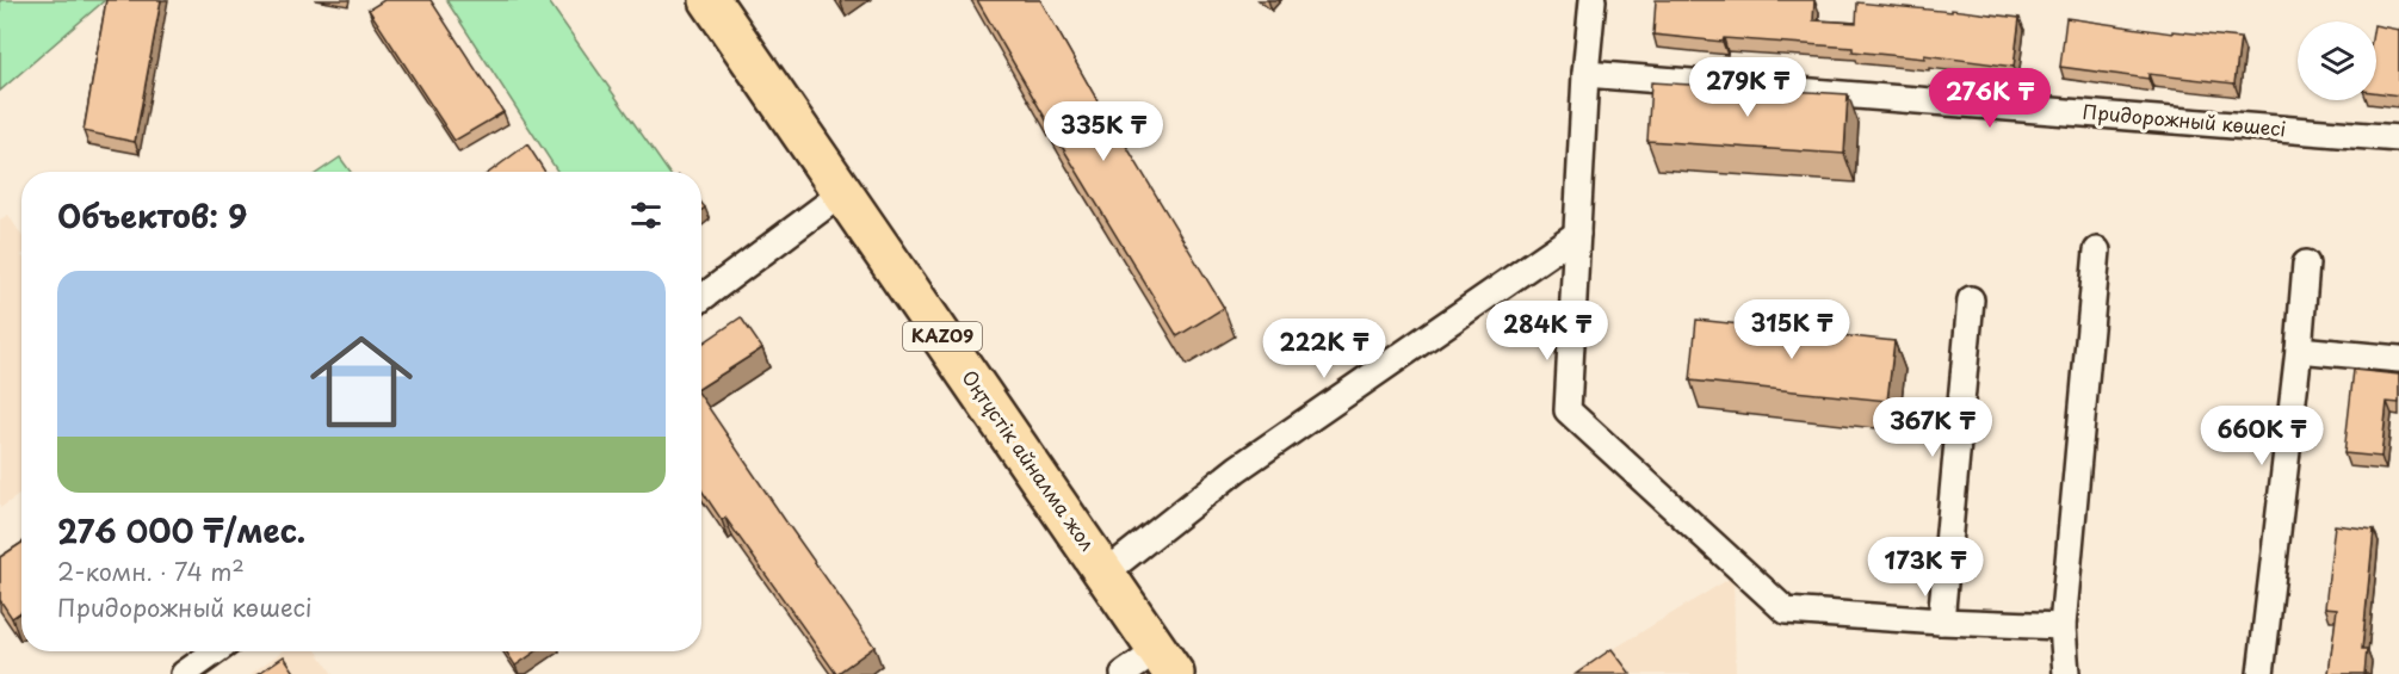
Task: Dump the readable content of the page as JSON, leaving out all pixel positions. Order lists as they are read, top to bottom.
{
  "streets": {
    "highway": ["KAZ09", "Оңтүстік айналма жол"],
    "street": ["Придорожный көшесі"]
  },
  "page": {
    "price": [
      "279K ₸",
      "276K ₸",
      "335K ₸",
      "315K ₸",
      "284K ₸",
      "222K ₸",
      "367K ₸",
      "660K ₸",
      "173K ₸"
    ],
    "heading": "Объектов: 9",
    "list": [
      {
        "name": "276 000 ₸/мес.",
        "note": "2-комн. · 74 m² · Придорожный көшесі"
      }
    ]
  }
}
